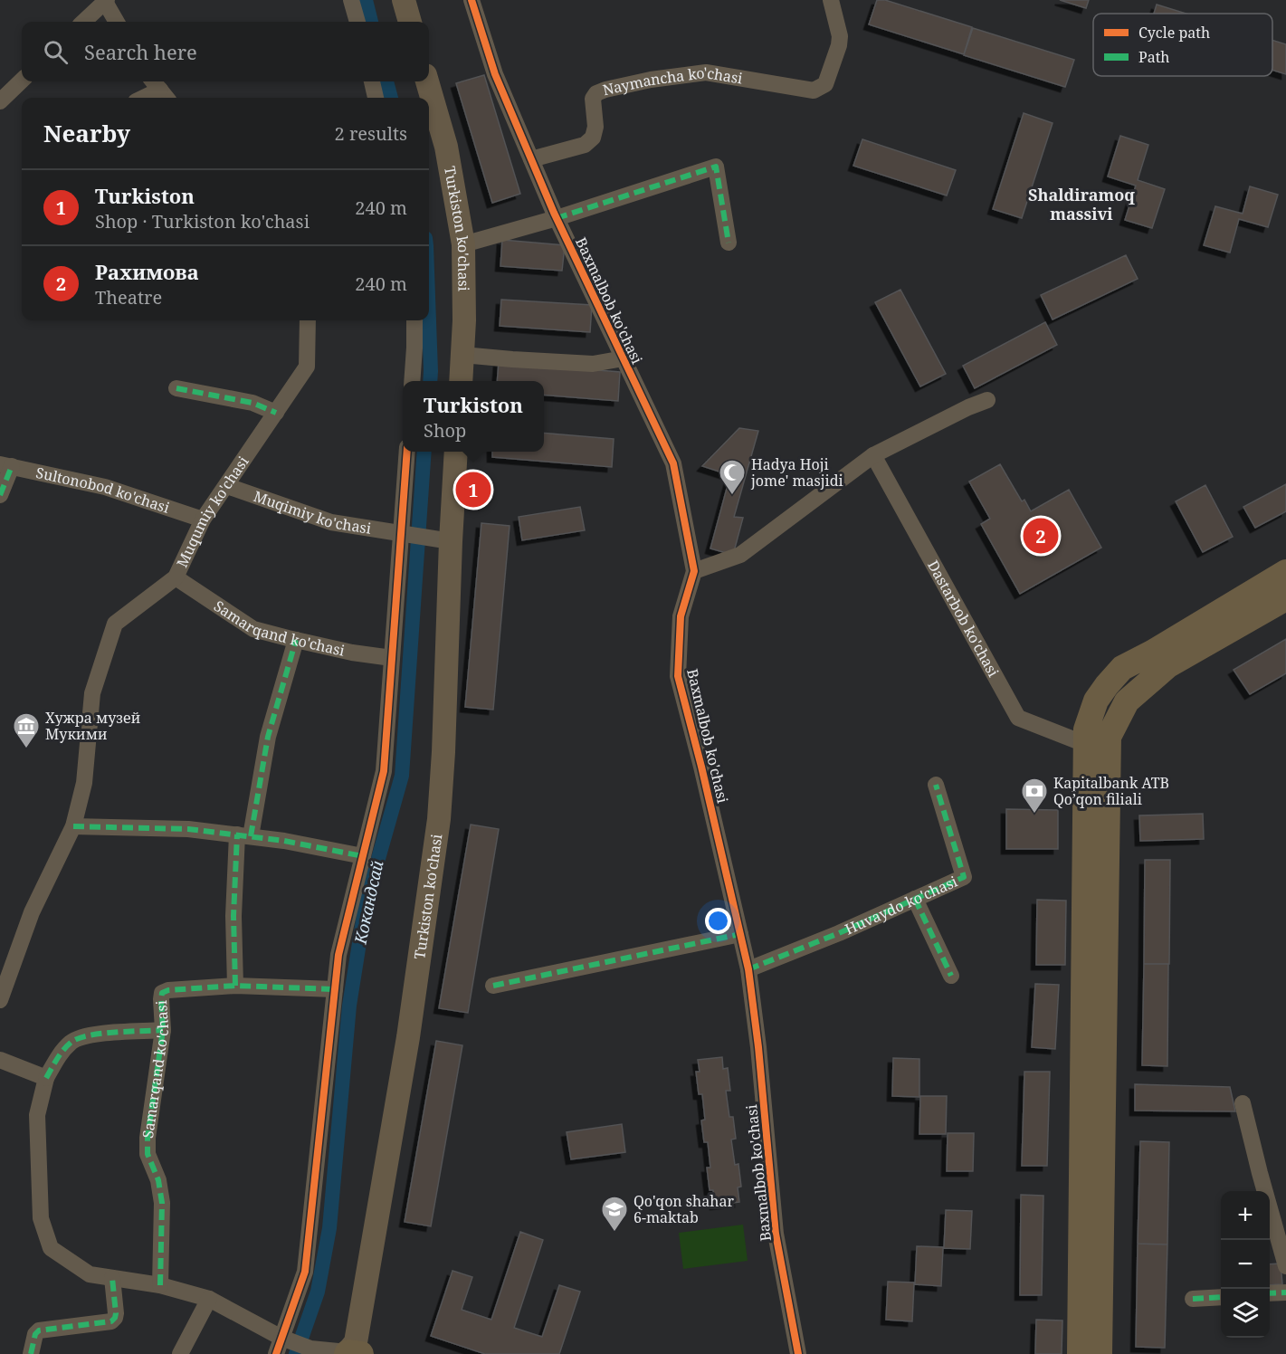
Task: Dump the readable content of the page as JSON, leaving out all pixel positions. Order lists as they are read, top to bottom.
{
  "streets": {
    "main road": ["Turkiston ko'chasi"],
    "street": [
      "Naymancha ko'chasi",
      "Baxmalbob ko'chasi",
      "Sultonobod ko'chasi",
      "Muqimiy ko'chasi",
      "Muqumiy ko'chasi",
      "Dastarbob ko'chasi",
      "Samarqand ko'chasi",
      "Huvaydo ko'chasi"
    ]
  },
  "crossings": [
    ["Naymancha ko'chasi", "Baxmalbob ko'chasi"],
    ["Turkiston ko'chasi", "Muqimiy ko'chasi"],
    ["Baxmalbob ko'chasi", "Huvaydo ko'chasi"],
    ["Sultonobod ko'chasi", "Muqumiy ko'chasi"],
    ["Muqimiy ko'chasi", "Muqumiy ko'chasi"],
    ["Muqumiy ko'chasi", "Samarqand ko'chasi"]
  ],
  "districts": ["Shaldiramoq massivi"],
  "water": ["Кокандсай"],
  "places": {
    "mosque": ["Hadya Hoji jome' masjidi"],
    "museum": ["Хужра музей Мукими"],
    "bank": ["Kapitalbank ATB Qo’qon filiali"],
    "school or university": ["Qo'qon shahar 6-maktab"]
  },
  "legend": ["Cycle path", "Path"],
  "page": {
    "search": "Search here",
    "heading": ["Nearby", "2 results"],
    "list": [
      {
        "mark": "1",
        "name": "Turkiston",
        "note": "Shop · Turkiston ko'chasi",
        "value": "240 m"
      },
      {
        "mark": "2",
        "name": "Рахимова",
        "note": "Theatre",
        "value": "240 m"
      }
    ],
    "popup": ["Turkiston", "Shop"],
    "pins": ["1", "2"],
    "map_buttons": ["+", "−"]
  }
}
